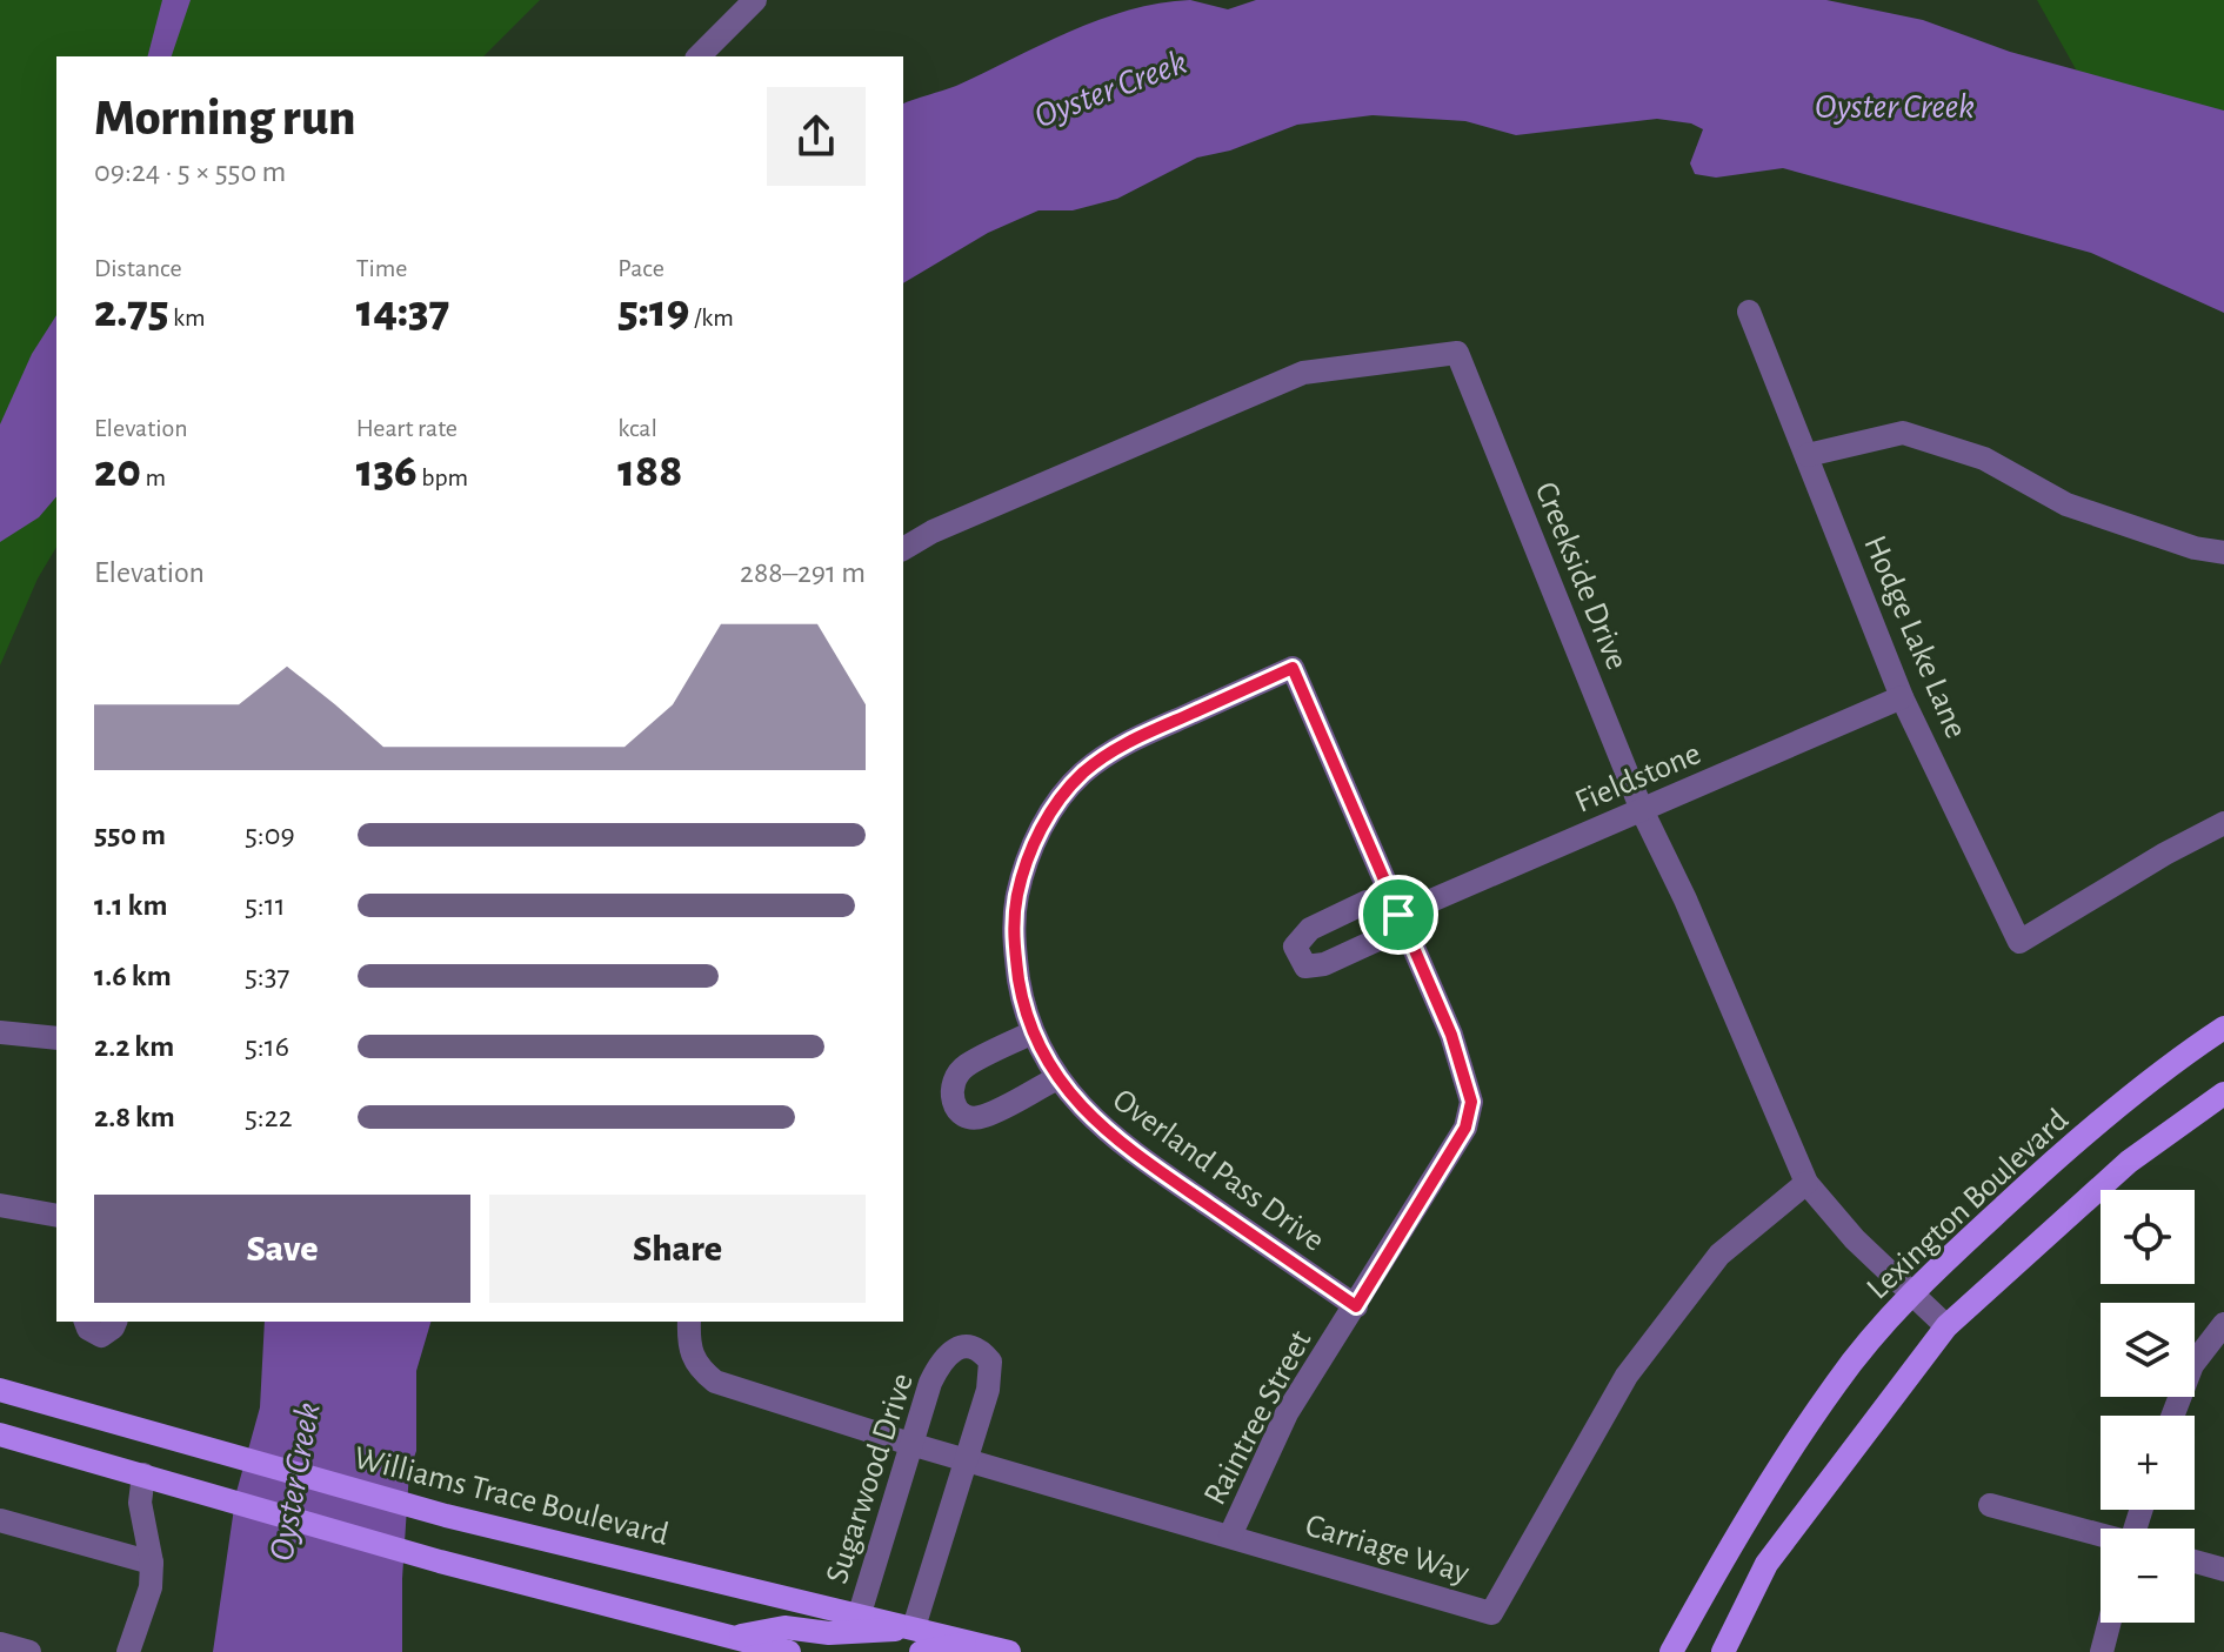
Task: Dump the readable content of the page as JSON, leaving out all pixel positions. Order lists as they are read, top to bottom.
{
  "streets": {
    "main road": ["Lexington Boulevard", "Williams Trace Boulevard"],
    "street": [
      "Creekside Drive",
      "Hodge Lake Lane",
      "Fieldstone",
      "Overland Pass Drive",
      "Raintree Street",
      "Sugarwood Drive",
      "Carriage Way"
    ]
  },
  "crossings": [
    ["Creekside Drive", "Fieldstone"],
    ["Creekside Drive", "Lexington Boulevard"],
    ["Creekside Drive", "Carriage Way"],
    ["Hodge Lake Lane", "Fieldstone"],
    ["Fieldstone", "Raintree Street"],
    ["Overland Pass Drive", "Raintree Street"],
    ["Raintree Street", "Carriage Way"],
    ["Sugarwood Drive", "Williams Trace Boulevard"],
    ["Sugarwood Drive", "Carriage Way"]
  ],
  "water": ["Oyster Creek"],
  "page": {
    "heading": ["Morning run", "09:24 · 5 × 550 m"],
    "stats": [
      ["Distance", "2.75 km"],
      ["Time", "14:37"],
      ["Pace", "5:19 /km"],
      ["Elevation", "20 m"],
      ["Heart rate", "136 bpm"],
      ["kcal", "188"]
    ],
    "chart": ["Elevation", "288–291 m"],
    "list": [
      {
        "name": "550 m",
        "note": "5:09"
      },
      {
        "name": "1.1 km",
        "note": "5:11"
      },
      {
        "name": "1.6 km",
        "note": "5:37"
      },
      {
        "name": "2.2 km",
        "note": "5:16"
      },
      {
        "name": "2.8 km",
        "note": "5:22"
      }
    ],
    "buttons": ["Save", "Share"],
    "map_buttons": ["+", "−"]
  }
}
